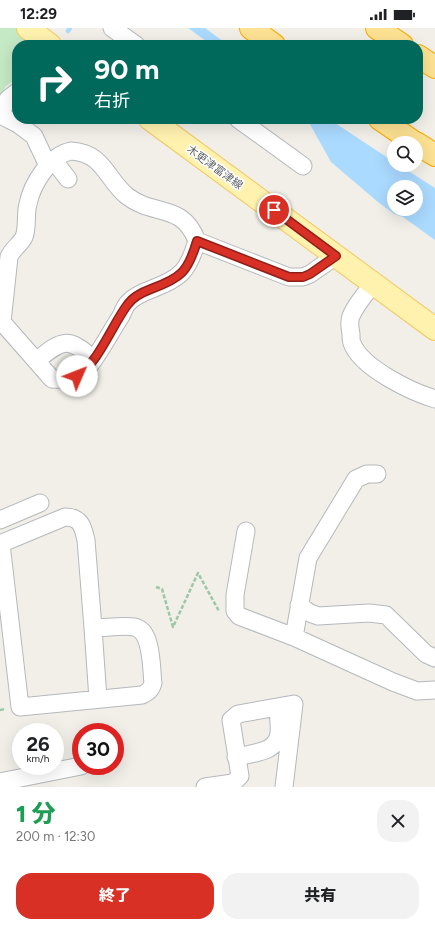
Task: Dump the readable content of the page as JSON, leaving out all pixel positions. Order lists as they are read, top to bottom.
{
  "streets": {
    "main road": ["木更津富津線"]
  },
  "page": {
    "status": "12:29",
    "turn": ["90 m", "右折"],
    "speed": "26 km/h",
    "limit": "30",
    "heading": ["1 分", "200 m · 12:30"],
    "buttons": ["終了", "共有"]
  }
}
